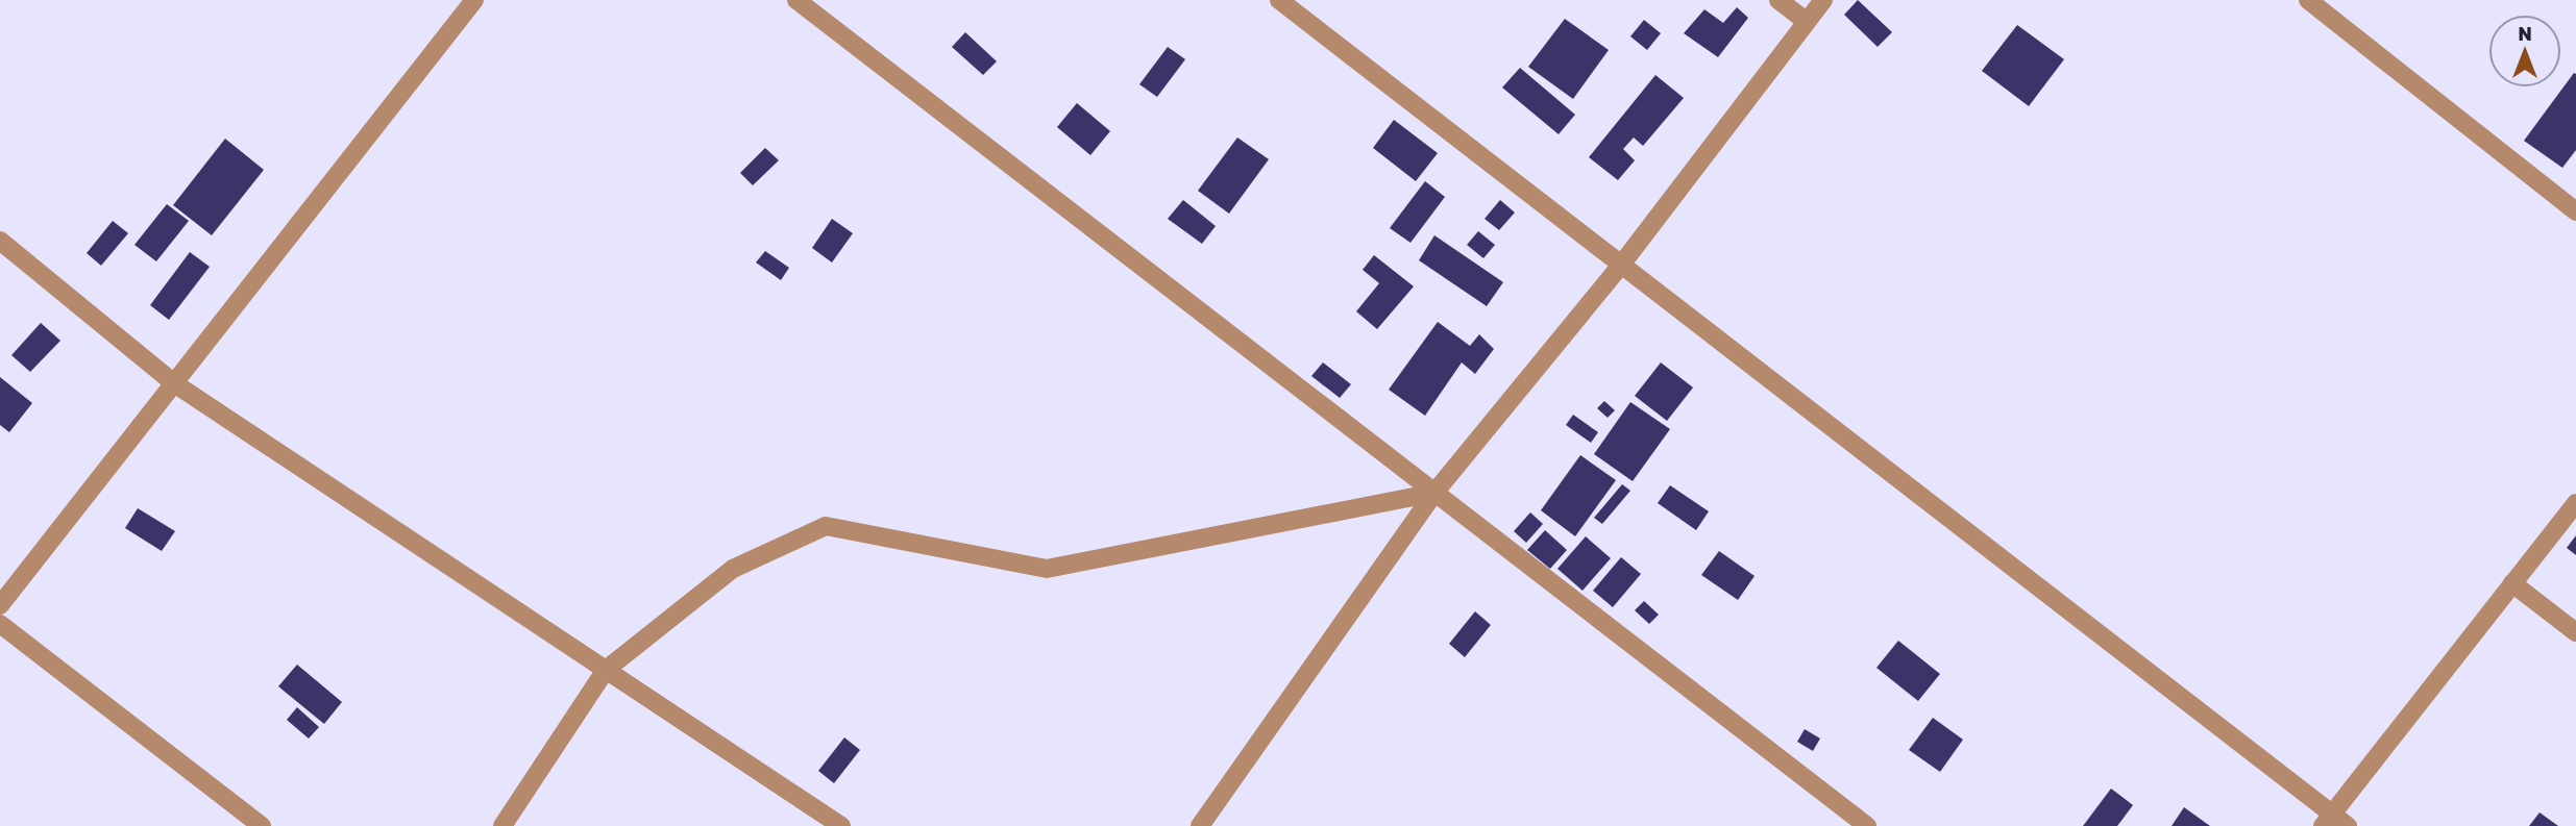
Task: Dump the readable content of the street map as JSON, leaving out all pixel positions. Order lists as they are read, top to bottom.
{
  "north": "top"
}
